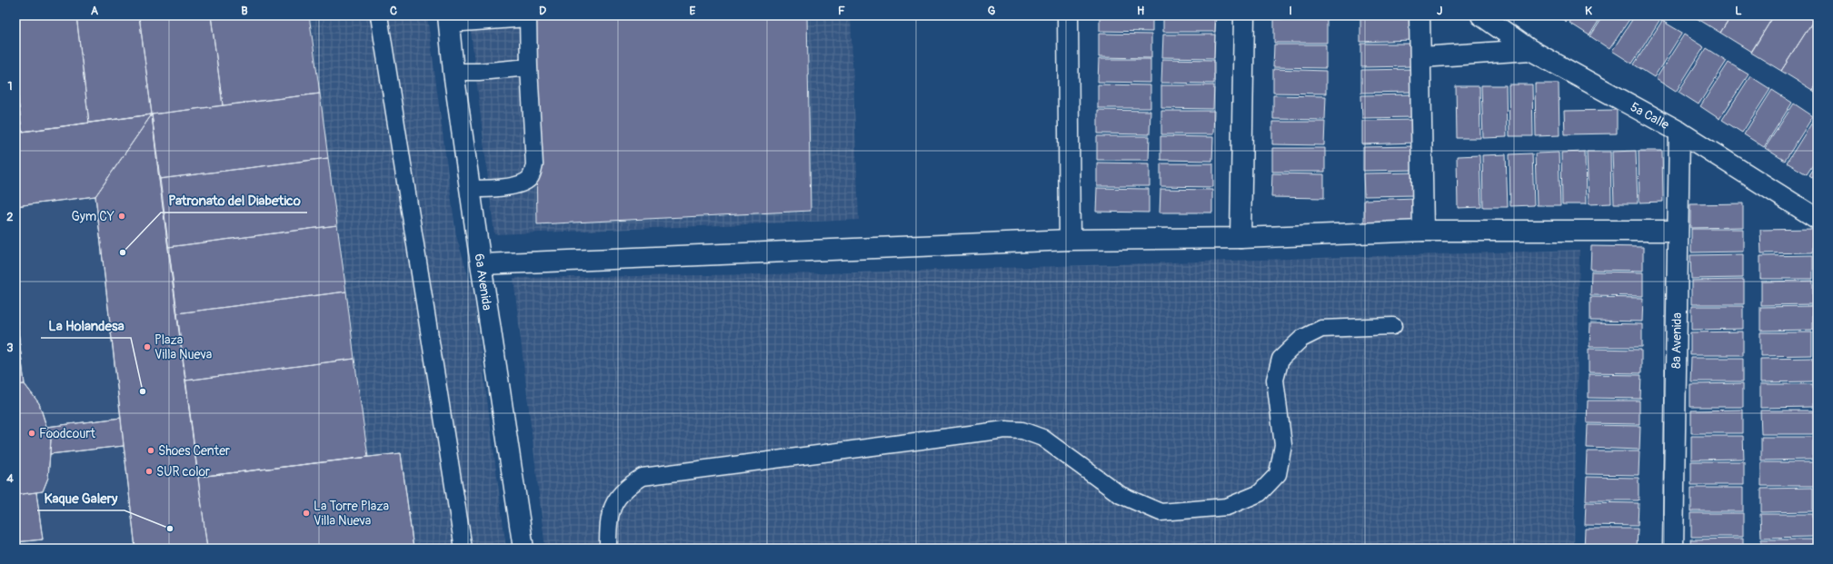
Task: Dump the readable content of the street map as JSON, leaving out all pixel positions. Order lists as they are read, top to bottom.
{
  "streets": {
    "street": ["5a Calle", "6a Avenida", "8a Avenida"]
  },
  "crossings": [
    ["5a Calle", "8a Avenida"]
  ],
  "places": [
    "Gym CY",
    "Patronato del Diabetico",
    "Plaza Villa Nueva",
    "La Holandesa",
    "Foodcourt",
    "Shoes Center",
    "SUR color",
    "La Torre Plaza Villa Nueva",
    "Kaque Galery"
  ],
  "grid": {
    "columns": [
      "A",
      "B",
      "C",
      "D",
      "E",
      "F",
      "G",
      "H",
      "I",
      "J",
      "K",
      "L"
    ],
    "rows": [
      "1",
      "2",
      "3",
      "4"
    ]
  }
}
